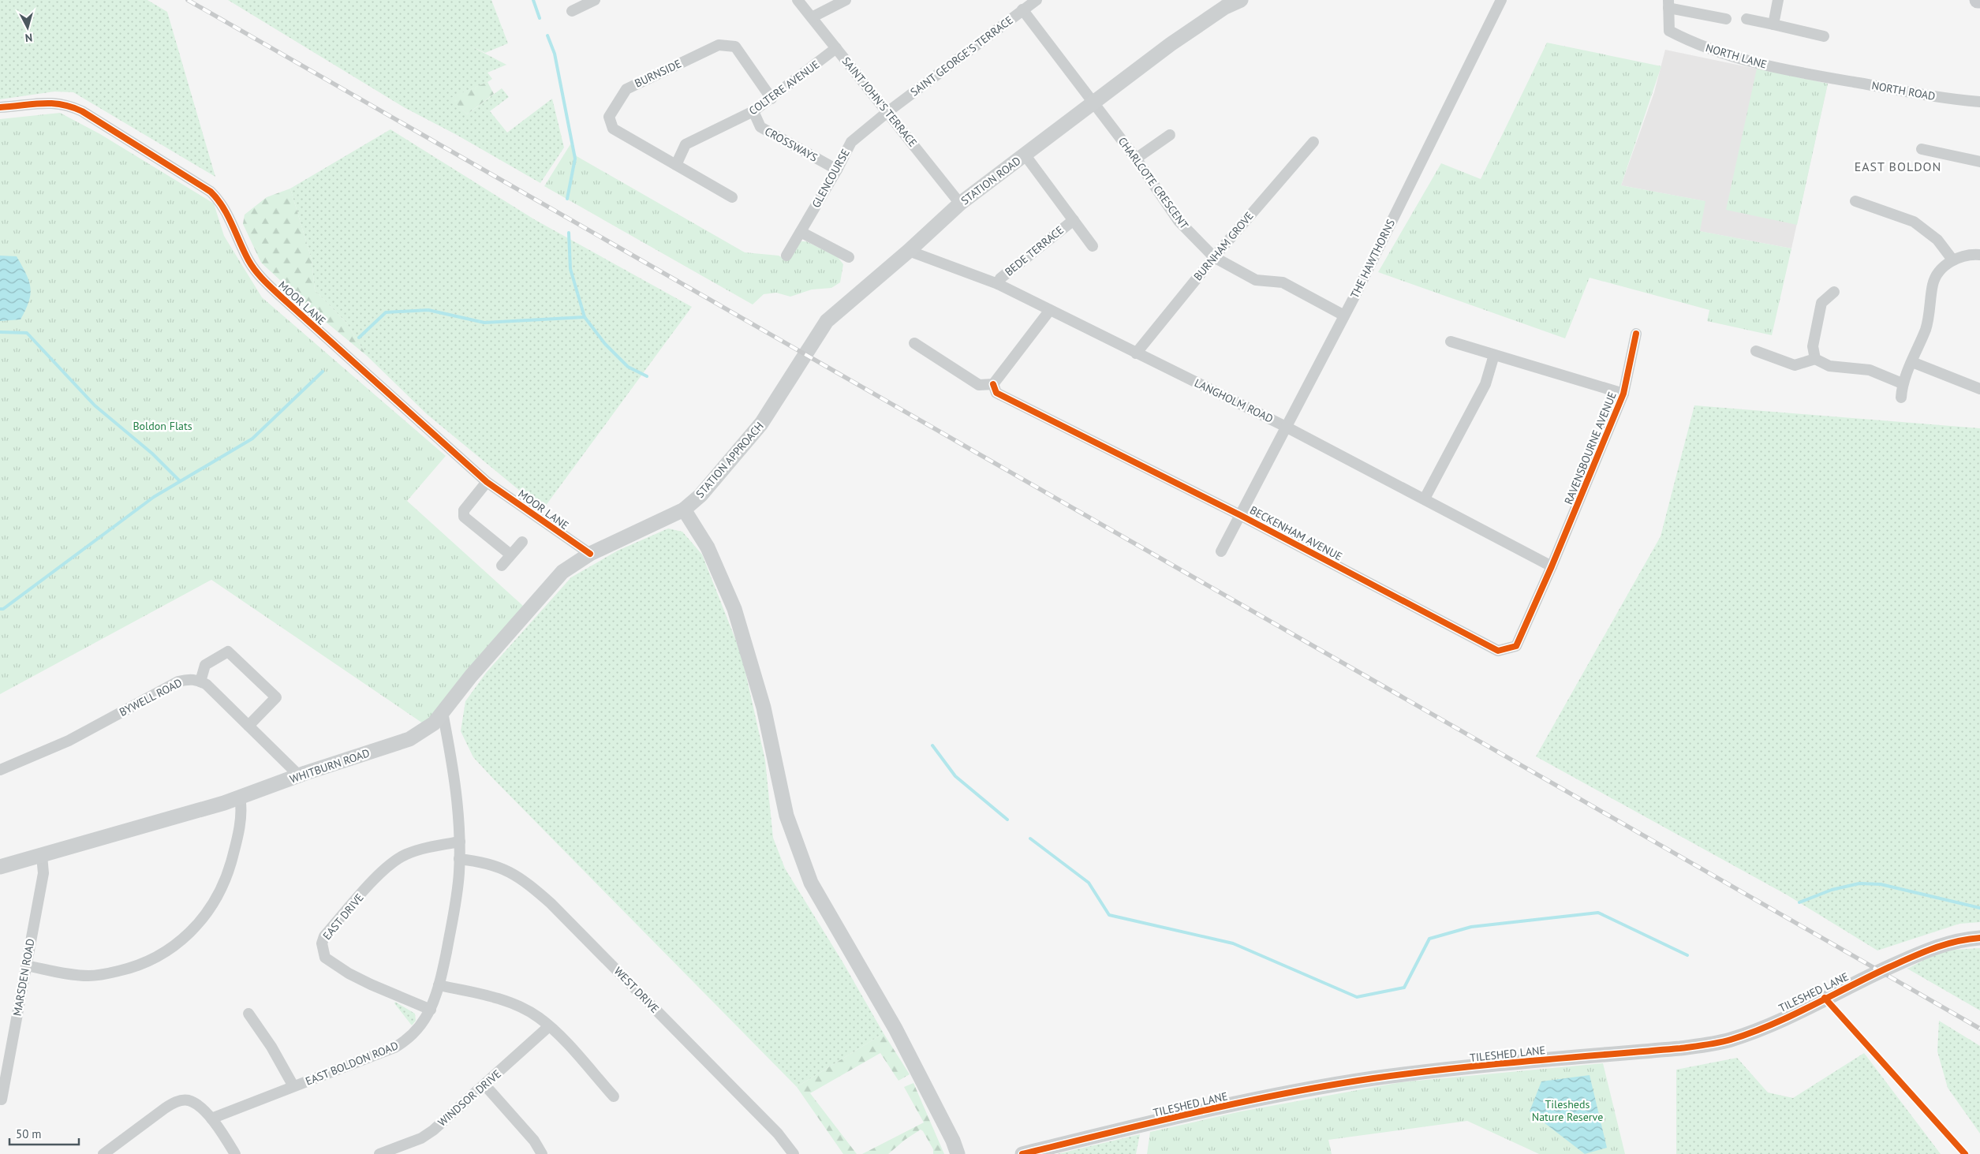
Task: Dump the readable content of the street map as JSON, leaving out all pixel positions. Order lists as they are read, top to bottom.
{
  "streets": {
    "street": [
      "SAINT GEORGE'S TERRACE",
      "NORTH LANE",
      "BURNSIDE",
      "COLTERE AVENUE",
      "NORTH ROAD",
      "SAINT JOHN'S TERRACE",
      "CROSSWAYS",
      "GLENCOURSE",
      "STATION ROAD",
      "CHARLCOTE CRESCENT",
      "BURNHAM GROVE",
      "BEDE TERRACE",
      "THE HAWTHORNS",
      "MOOR LANE",
      "LANGHOLM ROAD",
      "RAVENSBOURNE AVENUE",
      "STATION APPROACH",
      "BECKENHAM AVENUE",
      "BYWELL ROAD",
      "WHITBURN ROAD",
      "EAST DRIVE",
      "MARSDEN ROAD",
      "WEST DRIVE",
      "TILESHED LANE",
      "EAST BOLDON ROAD",
      "WINDSOR DRIVE"
    ]
  },
  "crossings": [
    ["SAINT GEORGE'S TERRACE", "SAINT JOHN'S TERRACE"],
    ["SAINT GEORGE'S TERRACE", "GLENCOURSE"],
    ["SAINT GEORGE'S TERRACE", "CHARLCOTE CRESCENT"],
    ["NORTH LANE", "NORTH ROAD"],
    ["BURNSIDE", "COLTERE AVENUE"],
    ["COLTERE AVENUE", "SAINT JOHN'S TERRACE"],
    ["COLTERE AVENUE", "CROSSWAYS"],
    ["SAINT JOHN'S TERRACE", "GLENCOURSE"],
    ["SAINT JOHN'S TERRACE", "STATION ROAD"],
    ["CROSSWAYS", "GLENCOURSE"],
    ["STATION ROAD", "CHARLCOTE CRESCENT"],
    ["STATION ROAD", "LANGHOLM ROAD"],
    ["STATION ROAD", "STATION APPROACH"],
    ["CHARLCOTE CRESCENT", "BURNHAM GROVE"],
    ["CHARLCOTE CRESCENT", "THE HAWTHORNS"],
    ["BURNHAM GROVE", "LANGHOLM ROAD"],
    ["BEDE TERRACE", "LANGHOLM ROAD"],
    ["THE HAWTHORNS", "LANGHOLM ROAD"],
    ["THE HAWTHORNS", "BECKENHAM AVENUE"],
    ["MOOR LANE", "STATION APPROACH"],
    ["MOOR LANE", "WHITBURN ROAD"],
    ["LANGHOLM ROAD", "RAVENSBOURNE AVENUE"],
    ["LANGHOLM ROAD", "BECKENHAM AVENUE"],
    ["RAVENSBOURNE AVENUE", "BECKENHAM AVENUE"],
    ["STATION APPROACH", "WHITBURN ROAD"],
    ["WHITBURN ROAD", "MARSDEN ROAD"],
    ["WHITBURN ROAD", "EAST BOLDON ROAD"],
    ["EAST DRIVE", "EAST BOLDON ROAD"],
    ["WEST DRIVE", "EAST BOLDON ROAD"]
  ],
  "districts": ["EAST BOLDON"],
  "parks": ["Boldon Flats", "Tilesheds Nature Reserve"],
  "scale_bar": "50 m",
  "north": "bottom"
}
